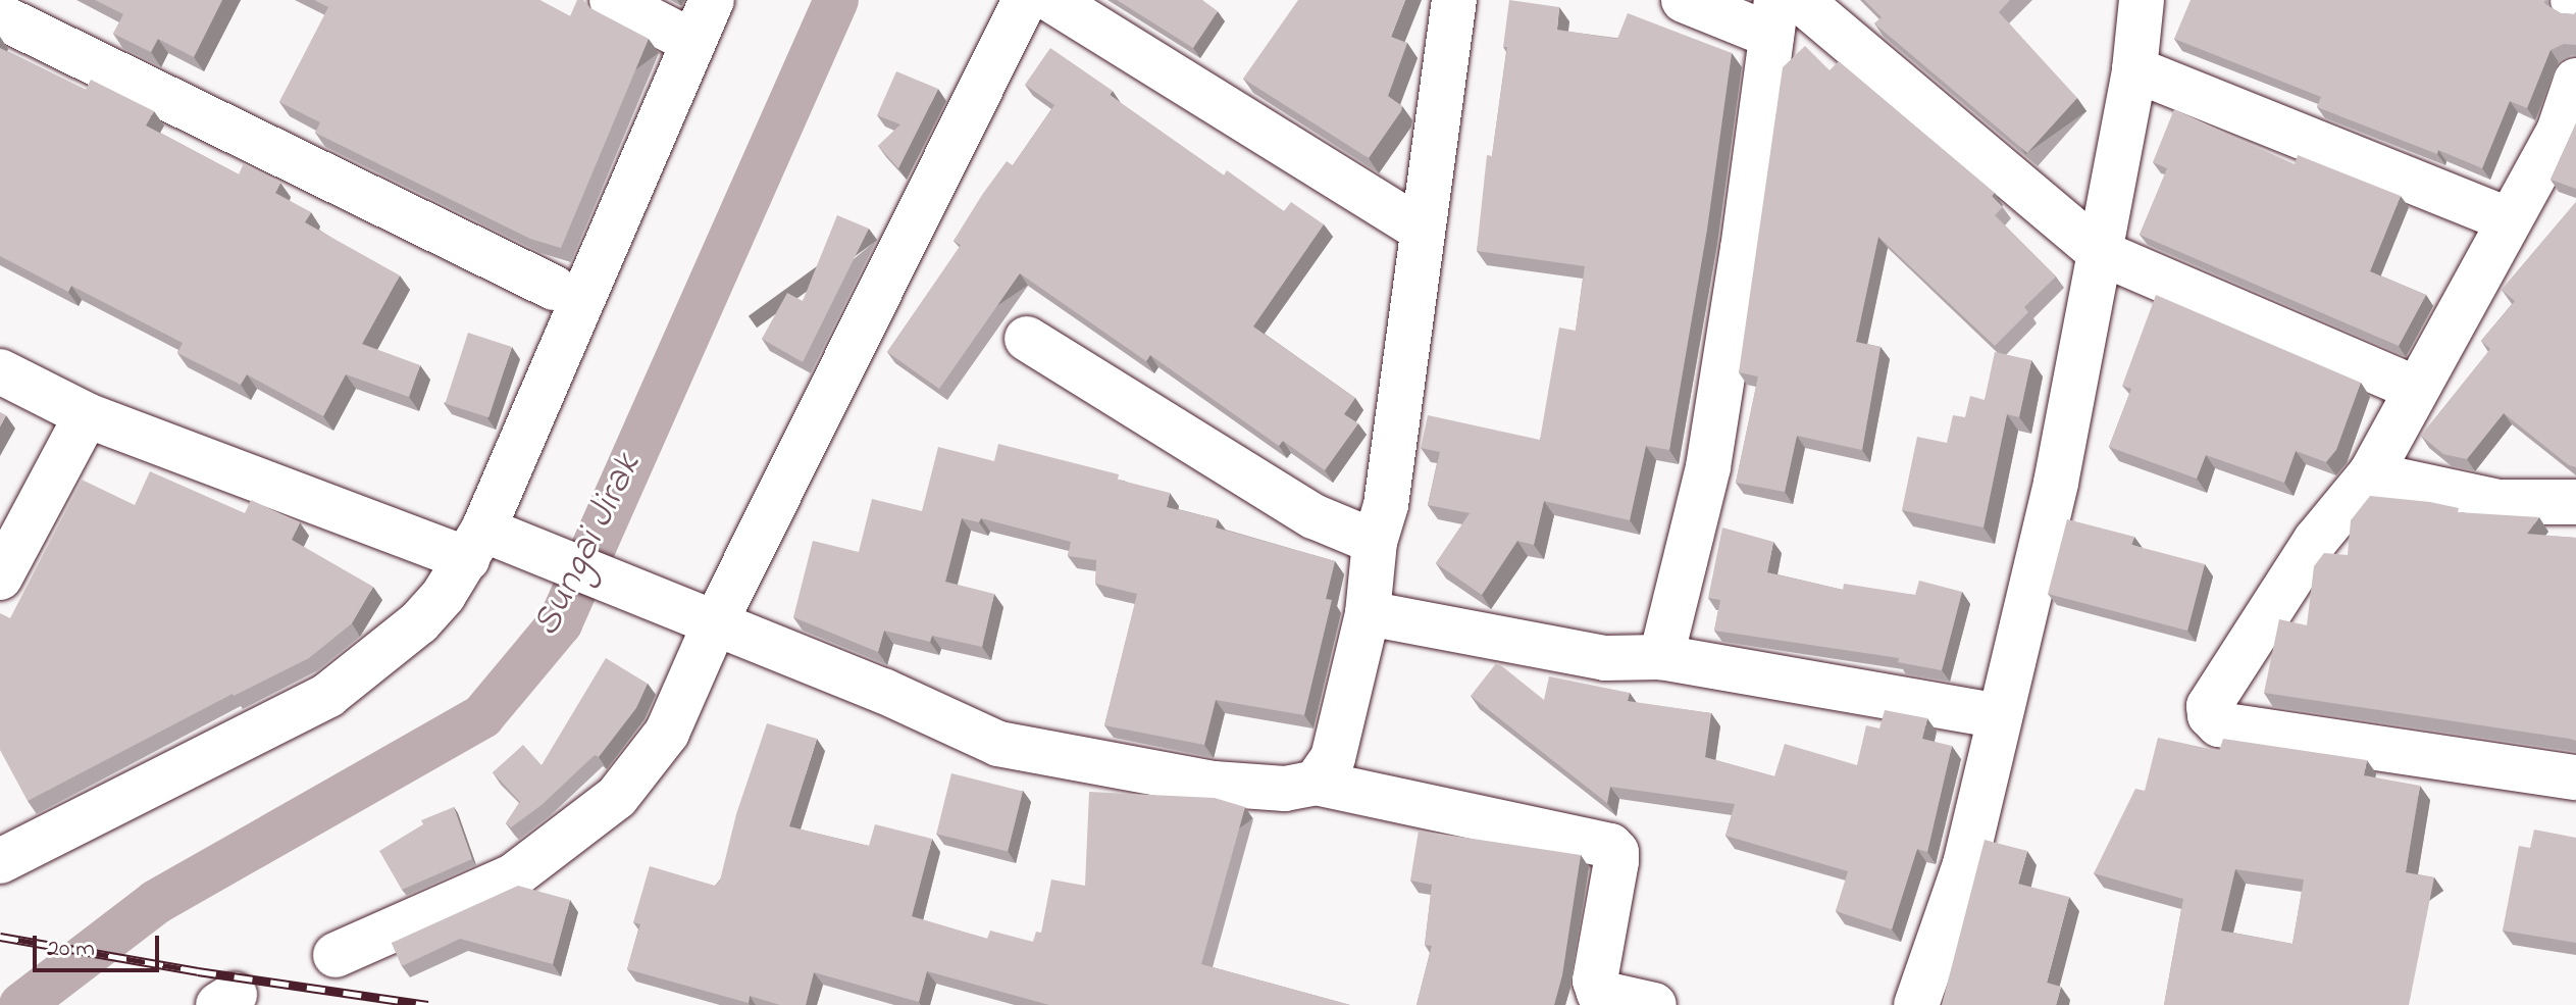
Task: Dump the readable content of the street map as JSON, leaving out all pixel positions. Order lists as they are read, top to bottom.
{
  "water": ["Sungai Jirak"],
  "scale_bar": "20 m"
}
